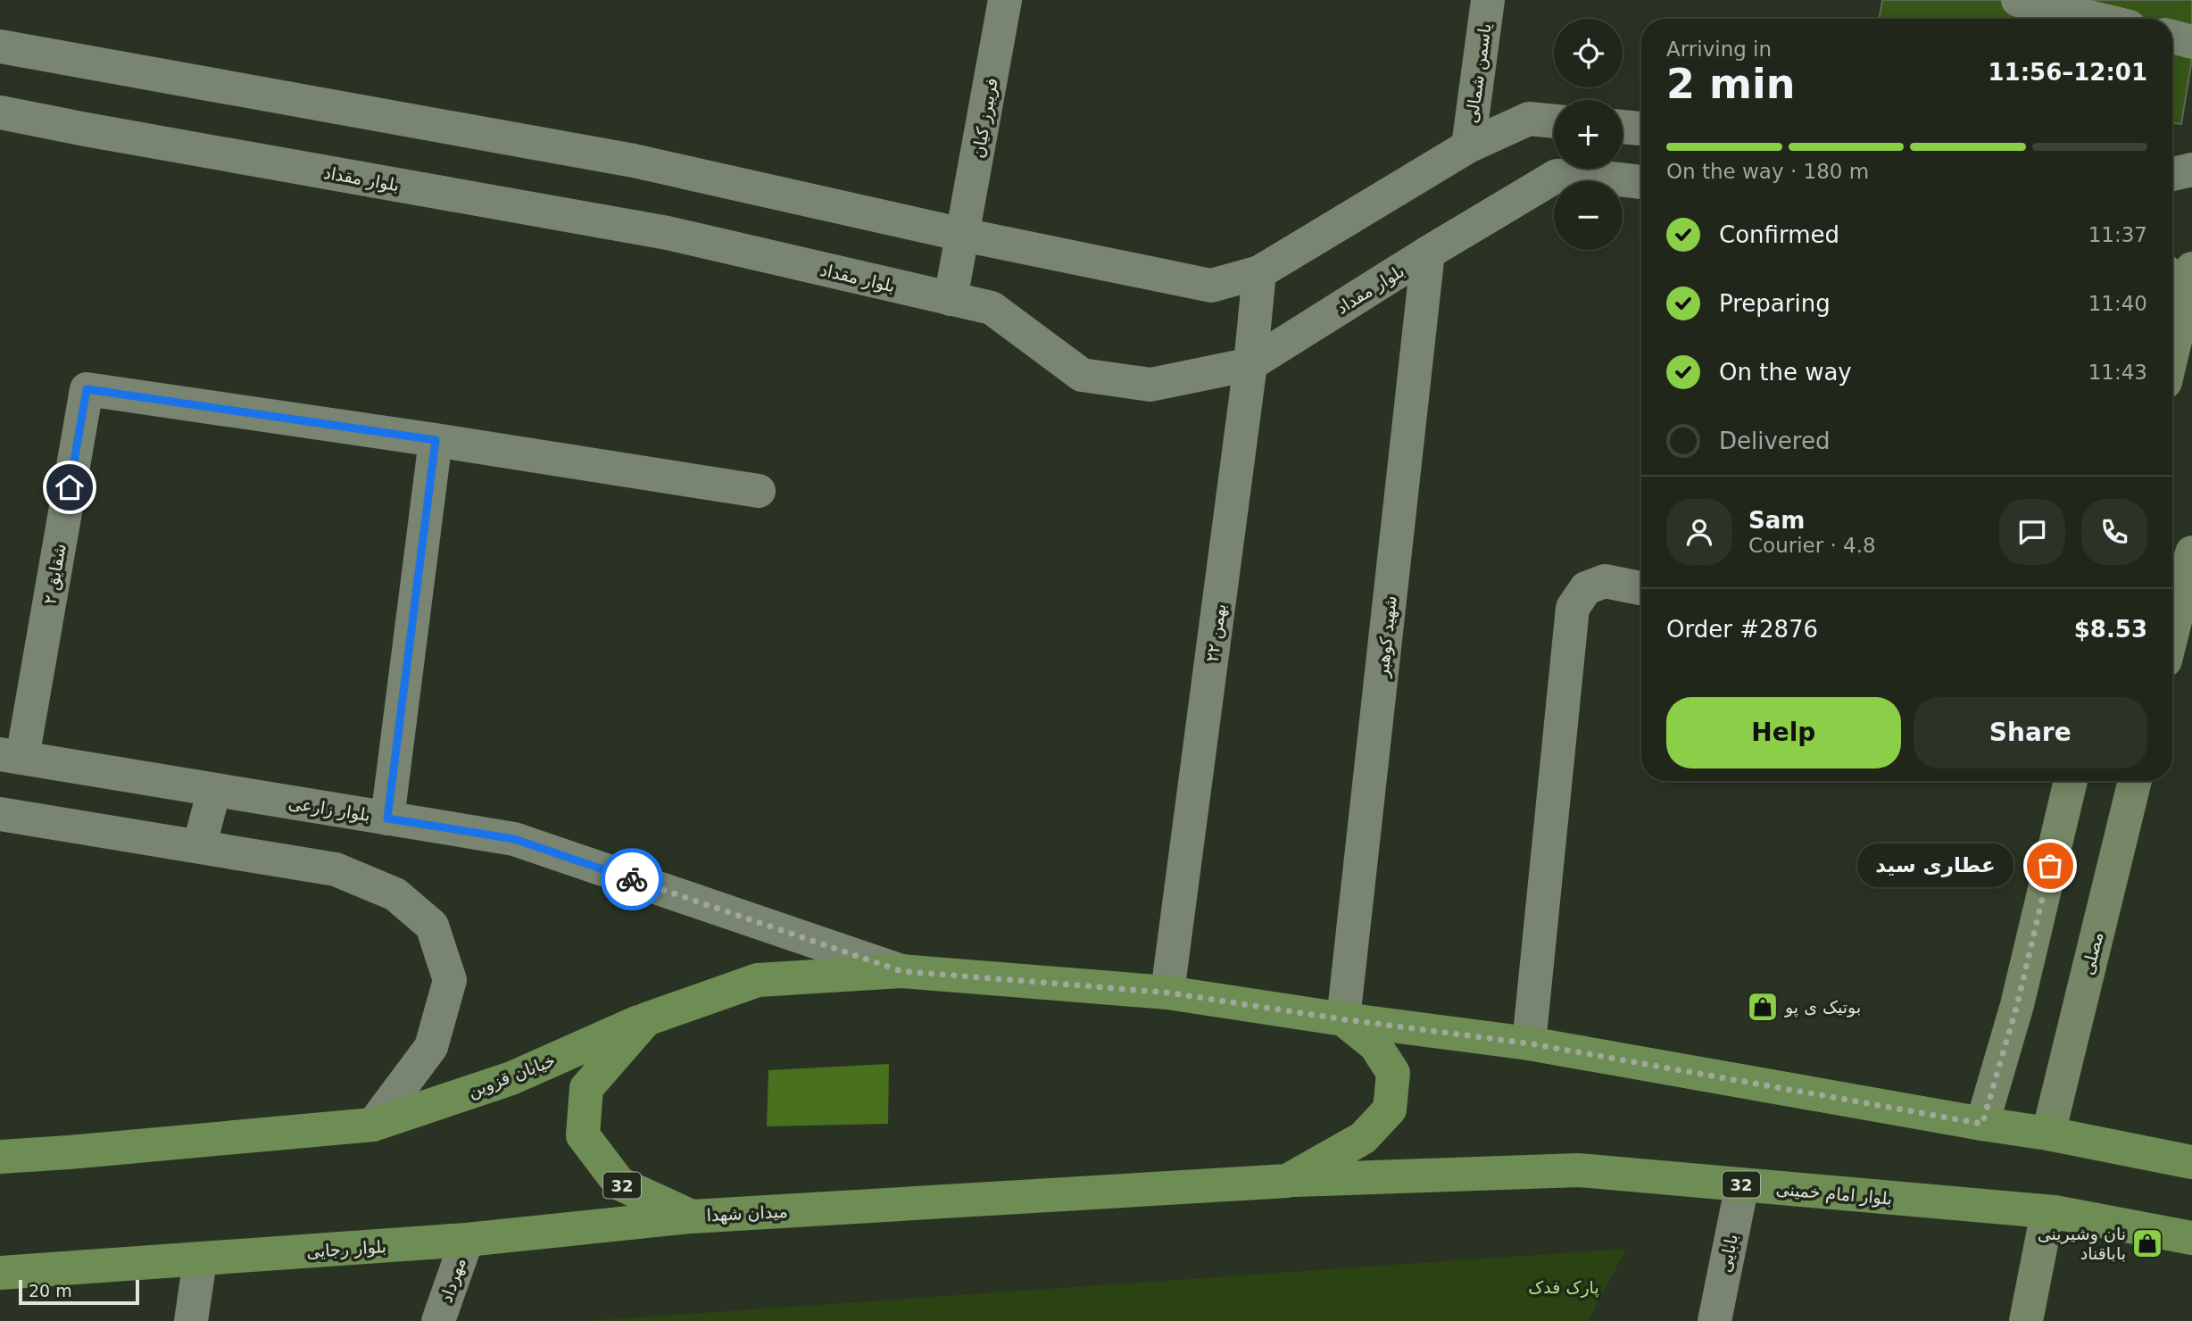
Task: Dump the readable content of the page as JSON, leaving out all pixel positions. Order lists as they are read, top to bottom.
{
  "streets": {
    "highway": [
      "خیابان قزوین",
      "32",
      "بلوار امام خمینی",
      "میدان شهدا",
      "بلوار رجایی"
    ],
    "main road": ["مصلی"],
    "street": [
      "یاسمن شمالی",
      "فریبرز کیان",
      "بلوار مقداد",
      "شقایق ۲",
      "۲۲ بهمن",
      "شهید کوهبر",
      "بلوار زارعی",
      "بابایی",
      "مهرداد"
    ]
  },
  "crossings": [
    ["فریبرز کیان", "بلوار مقداد"],
    ["بلوار مقداد", "۲۲ بهمن"],
    ["بلوار مقداد", "شهید کوهبر"],
    ["شقایق ۲", "بلوار زارعی"],
    ["۲۲ بهمن", "میدان شهدا"],
    ["شهید کوهبر", "32"],
    ["شهید کوهبر", "میدان شهدا"],
    ["بلوار زارعی", "میدان شهدا"],
    ["مصلی", "32"],
    ["خیابان قزوین", "32"],
    ["خیابان قزوین", "میدان شهدا"],
    ["32", "میدان شهدا"],
    ["بلوار امام خمینی", "میدان شهدا"],
    ["بلوار امام خمینی", "بابایی"],
    ["میدان شهدا", "بلوار رجایی"],
    ["بلوار رجایی", "مهرداد"]
  ],
  "parks": ["پارک فدک"],
  "places": {
    "other": ["عطاری سید"],
    "shop": ["بوتیک ی پو", "نان وشیرینی باباقناد"]
  },
  "scale_bar": "20 m",
  "page": {
    "map_buttons": ["+", "−"],
    "heading": ["2 min", "Arriving in", "11:56–12:01"],
    "panel": [
      "Sam",
      "Courier · 4.8",
      "Order #2876",
      "$8.53"
    ],
    "bar": "On the way · 180 m",
    "list": [
      ["Confirmed", "11:37"],
      ["Preparing", "11:40"],
      ["On the way", "11:43"],
      "Delivered"
    ],
    "buttons": ["Help", "Share"],
    "bubble": "عطاری سید",
    "scale": "20 m"
  }
}
